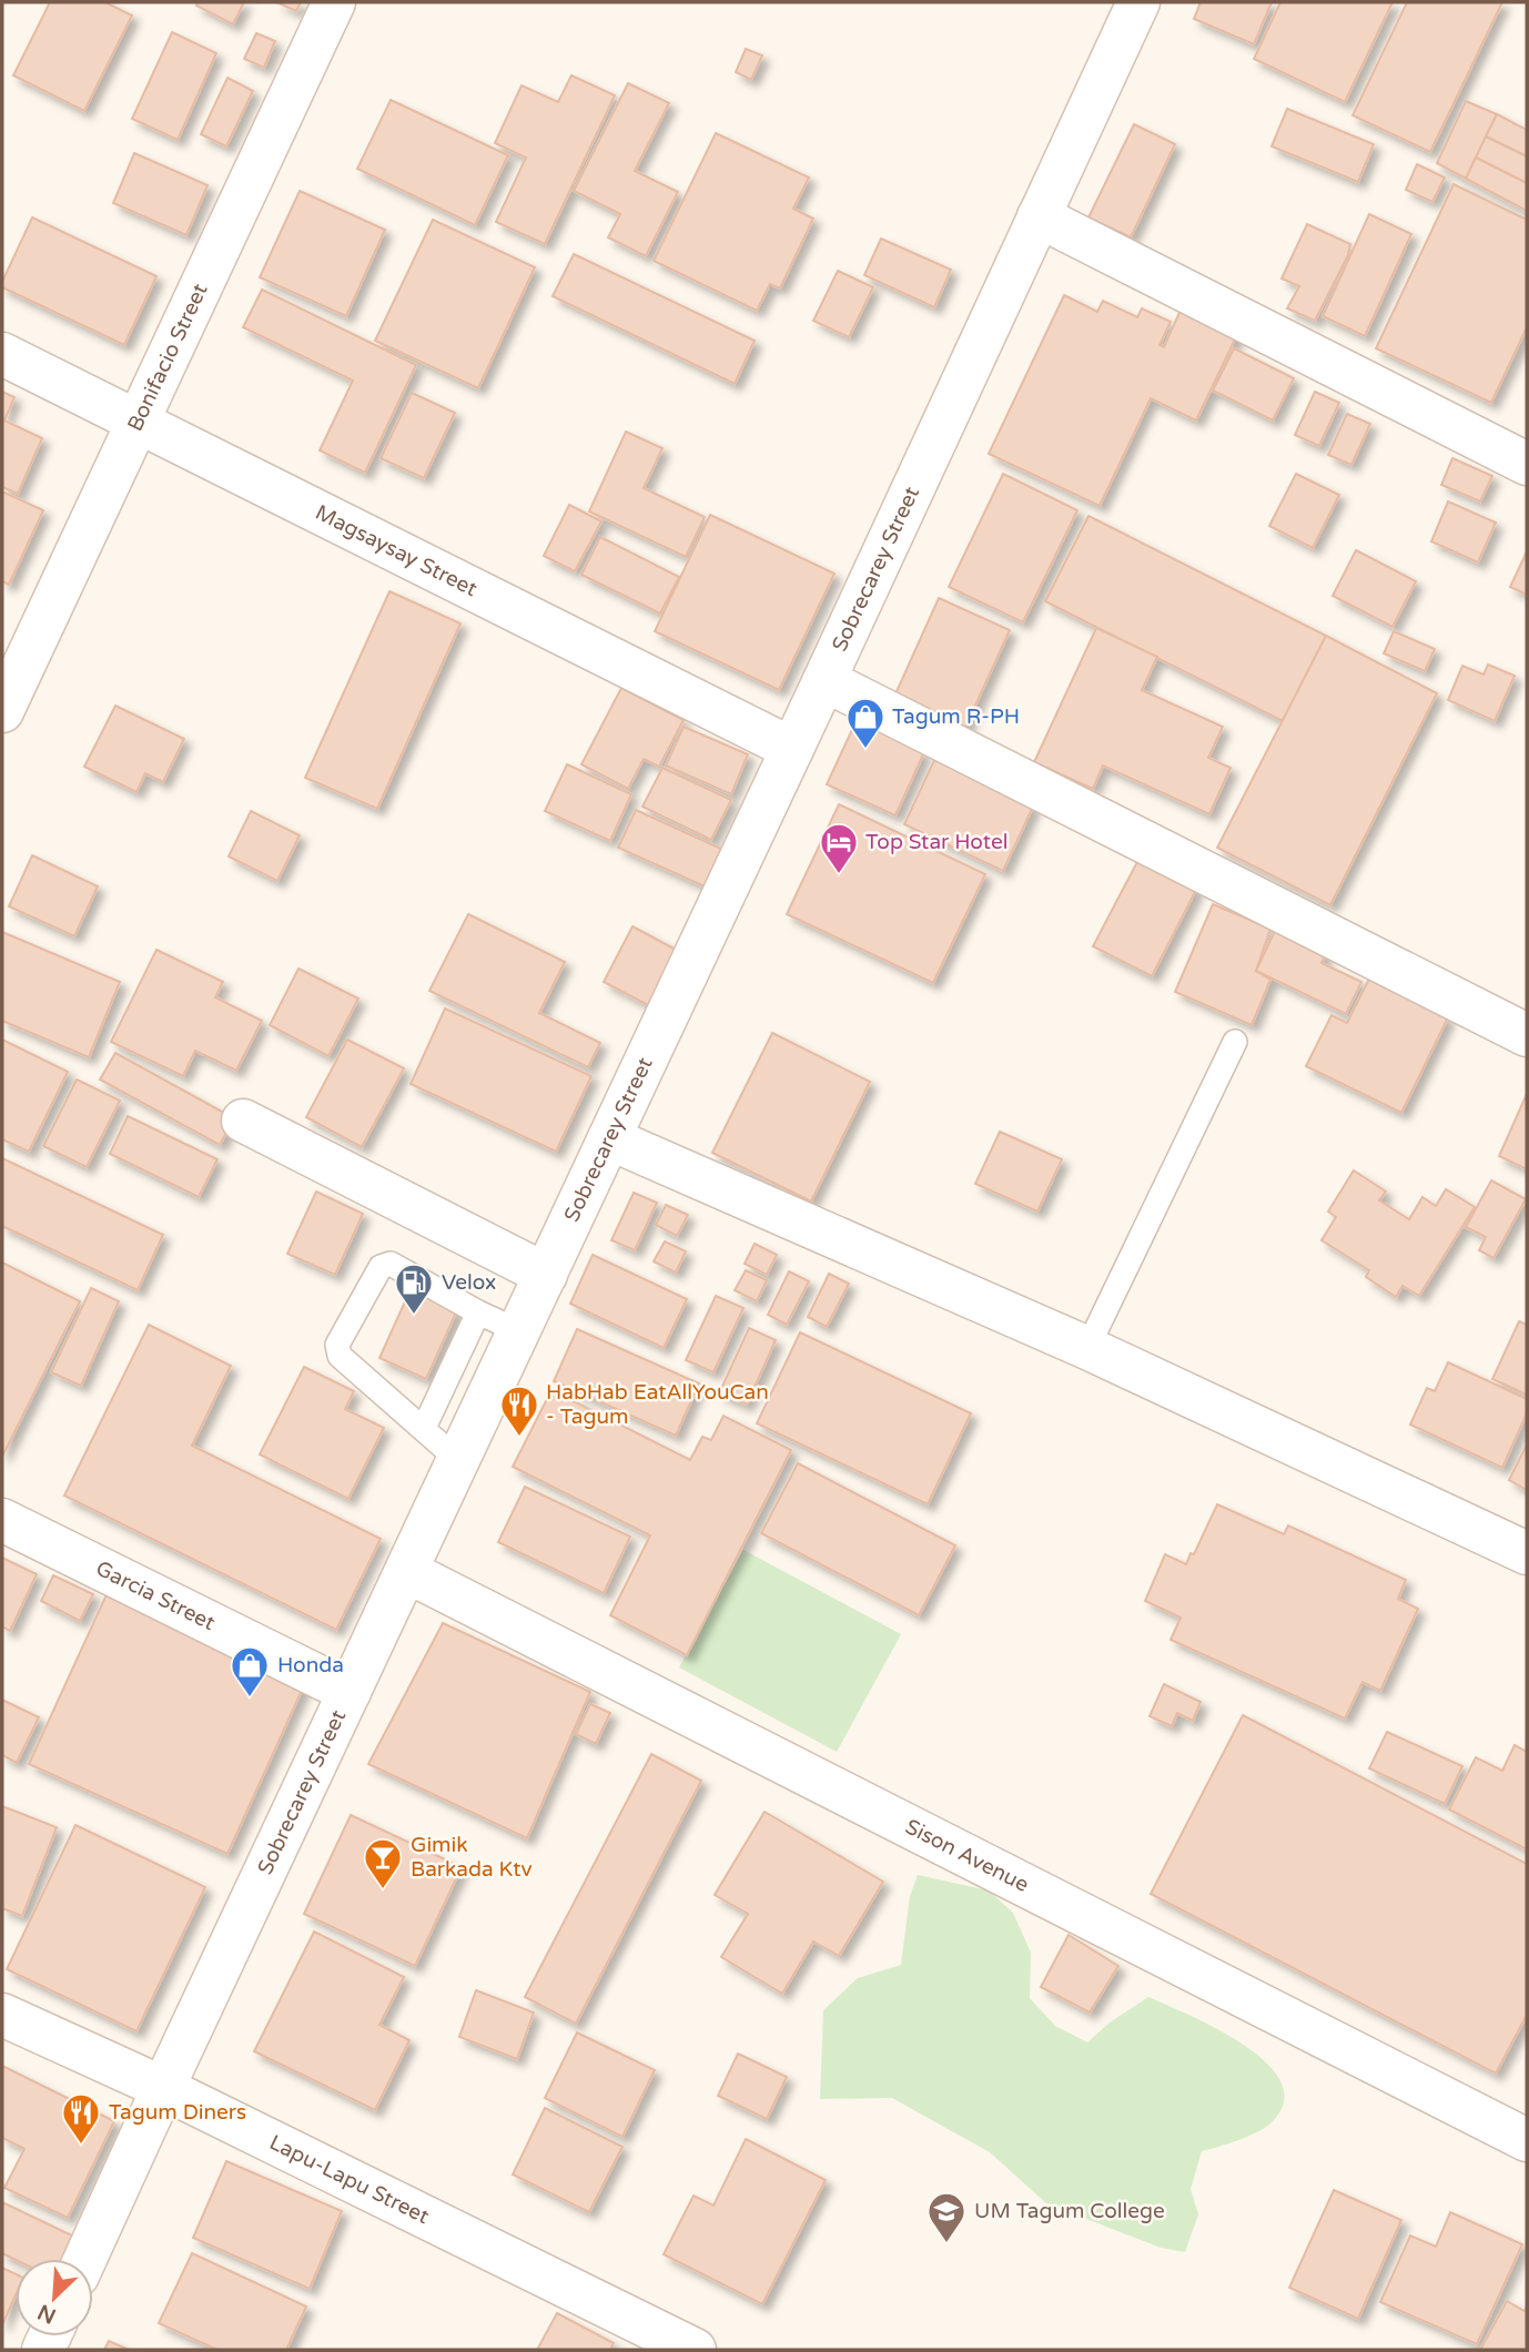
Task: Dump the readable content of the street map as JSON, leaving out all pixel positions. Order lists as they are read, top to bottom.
{
  "streets": {
    "street": [
      "Bonifacio Street",
      "Magsaysay Street",
      "Sobrecarey Street",
      "Garcia Street",
      "Sison Avenue",
      "Lapu-Lapu Street"
    ]
  },
  "crossings": [
    ["Bonifacio Street", "Magsaysay Street"],
    ["Magsaysay Street", "Sobrecarey Street"],
    ["Sobrecarey Street", "Garcia Street"],
    ["Sobrecarey Street", "Sison Avenue"],
    ["Sobrecarey Street", "Lapu-Lapu Street"]
  ],
  "places": {
    "shop": ["Tagum R-PH", "Honda"],
    "hotel": ["Top Star Hotel"],
    "fuel station": ["Velox"],
    "restaurant": ["HabHab EatAllYouCan - Tagum", "Tagum Diners"],
    "bar": ["Gimik Barkada Ktv"],
    "school or university": ["UM Tagum College"]
  },
  "north": "bottom left"
}
